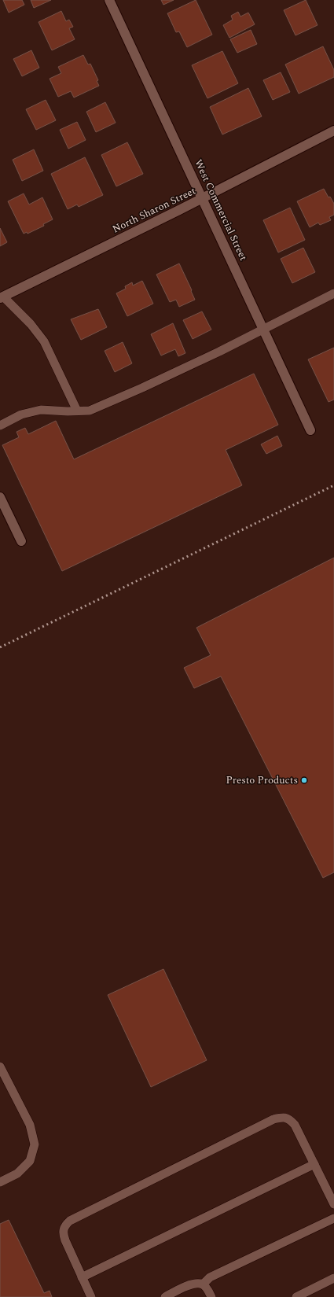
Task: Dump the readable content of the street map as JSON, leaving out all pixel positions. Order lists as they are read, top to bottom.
{
  "streets": {
    "street": ["North Sharon Street", "West Commercial Street"]
  },
  "crossings": [
    ["North Sharon Street", "West Commercial Street"]
  ],
  "places": ["Presto Products"]
}
